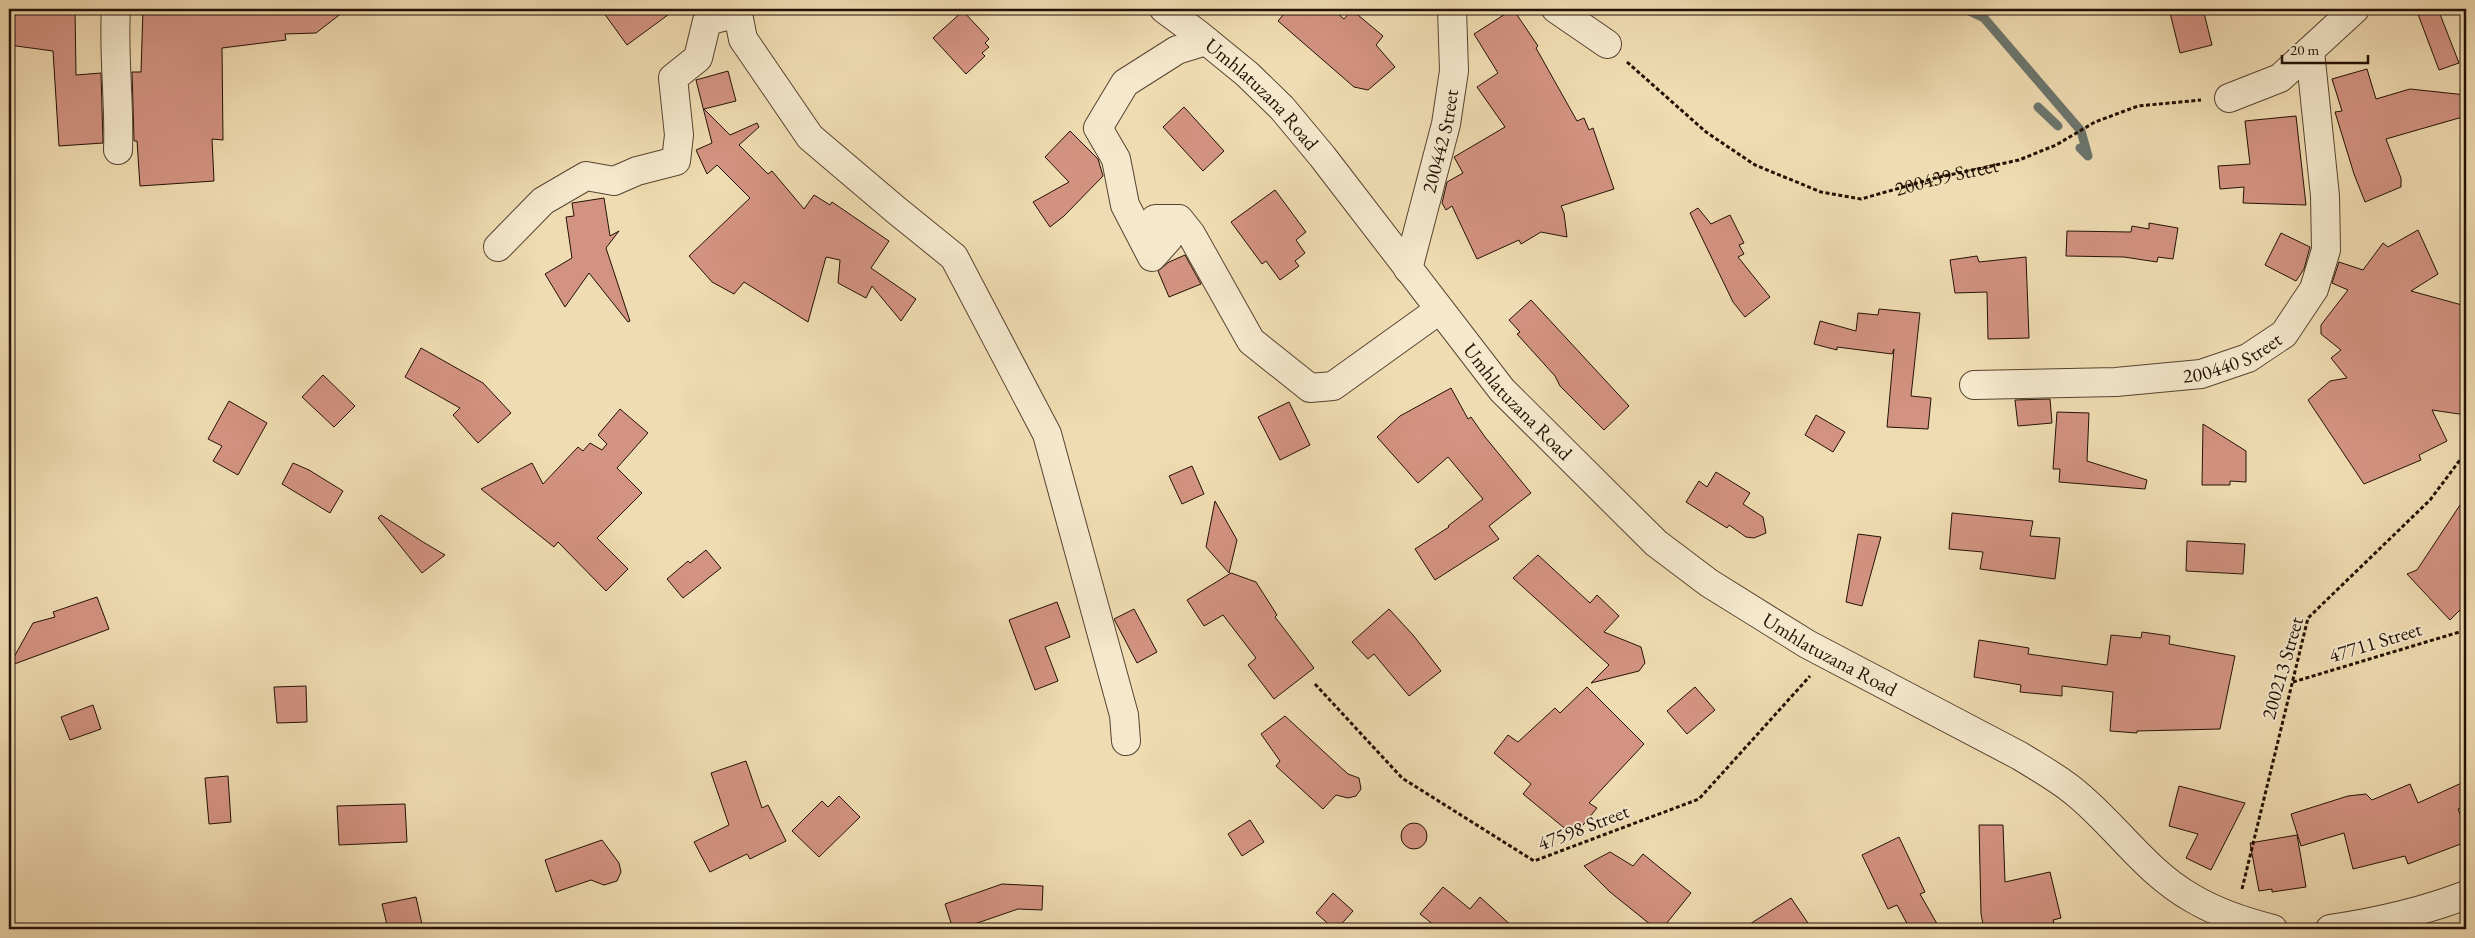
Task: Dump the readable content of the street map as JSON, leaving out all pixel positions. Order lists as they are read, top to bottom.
{
  "streets": {
    "street": ["Umhlatuzana Road", "200442 Street", "200440 Street"],
    "path": [
      "200439 Street",
      "47711 Street",
      "200213 Street",
      "47598 Street"
    ]
  },
  "crossings": [
    ["Umhlatuzana Road", "200442 Street"],
    ["Umhlatuzana Road", "200213 Street"],
    ["Umhlatuzana Road", "47598 Street"],
    ["47711 Street", "200213 Street"]
  ],
  "scale_bar": "20 m"
}
